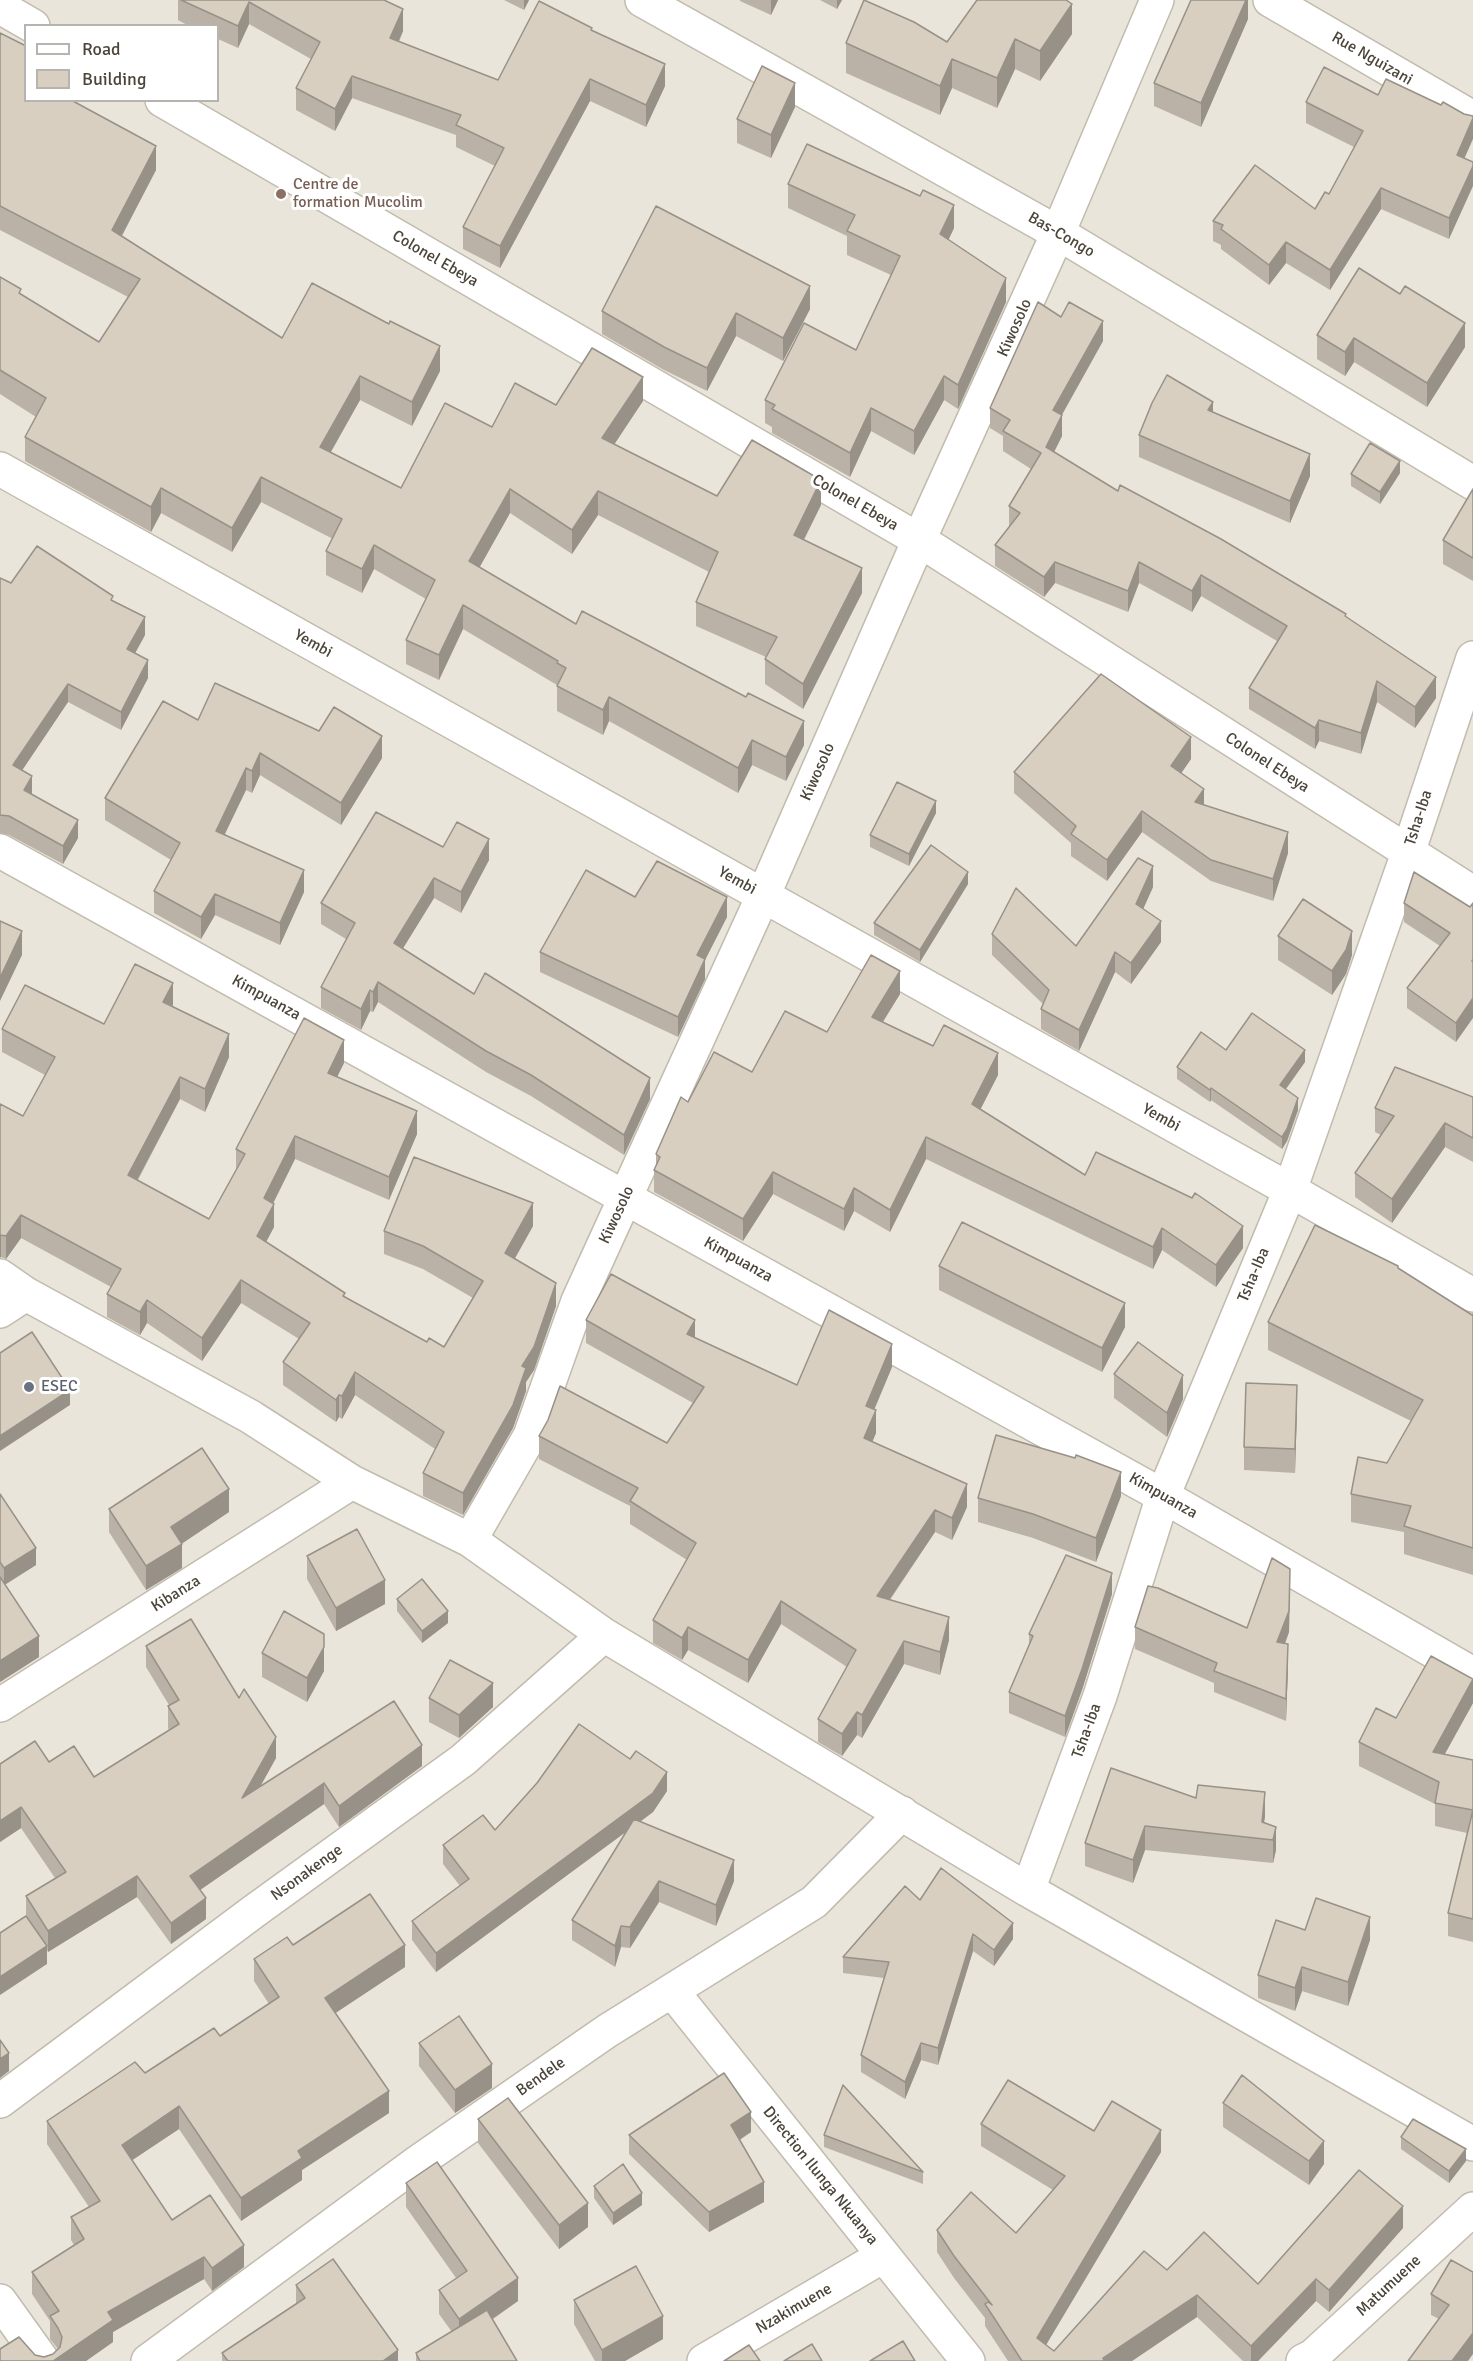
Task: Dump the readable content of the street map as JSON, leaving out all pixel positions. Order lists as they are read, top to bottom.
{
  "streets": {
    "street": [
      "Rue Nguizani",
      "Bas-Congo",
      "Colonel Ebeya",
      "Kiwosolo",
      "Yembi",
      "Tsha-Iba",
      "Kimpuanza",
      "Kibanza",
      "Nsonakenge",
      "Bendele",
      "Direction Ilunga Nkuanya",
      "Matumuene",
      "Nzakimuene"
    ]
  },
  "crossings": [
    ["Bas-Congo", "Kiwosolo"],
    ["Colonel Ebeya", "Kiwosolo"],
    ["Colonel Ebeya", "Tsha-Iba"],
    ["Kiwosolo", "Yembi"],
    ["Kiwosolo", "Kimpuanza"],
    ["Yembi", "Tsha-Iba"],
    ["Tsha-Iba", "Kimpuanza"],
    ["Bendele", "Direction Ilunga Nkuanya"],
    ["Direction Ilunga Nkuanya", "Nzakimuene"]
  ],
  "places": ["Centre de formation Mucolim", "ESEC"],
  "legend": ["Road", "Building"]
}
